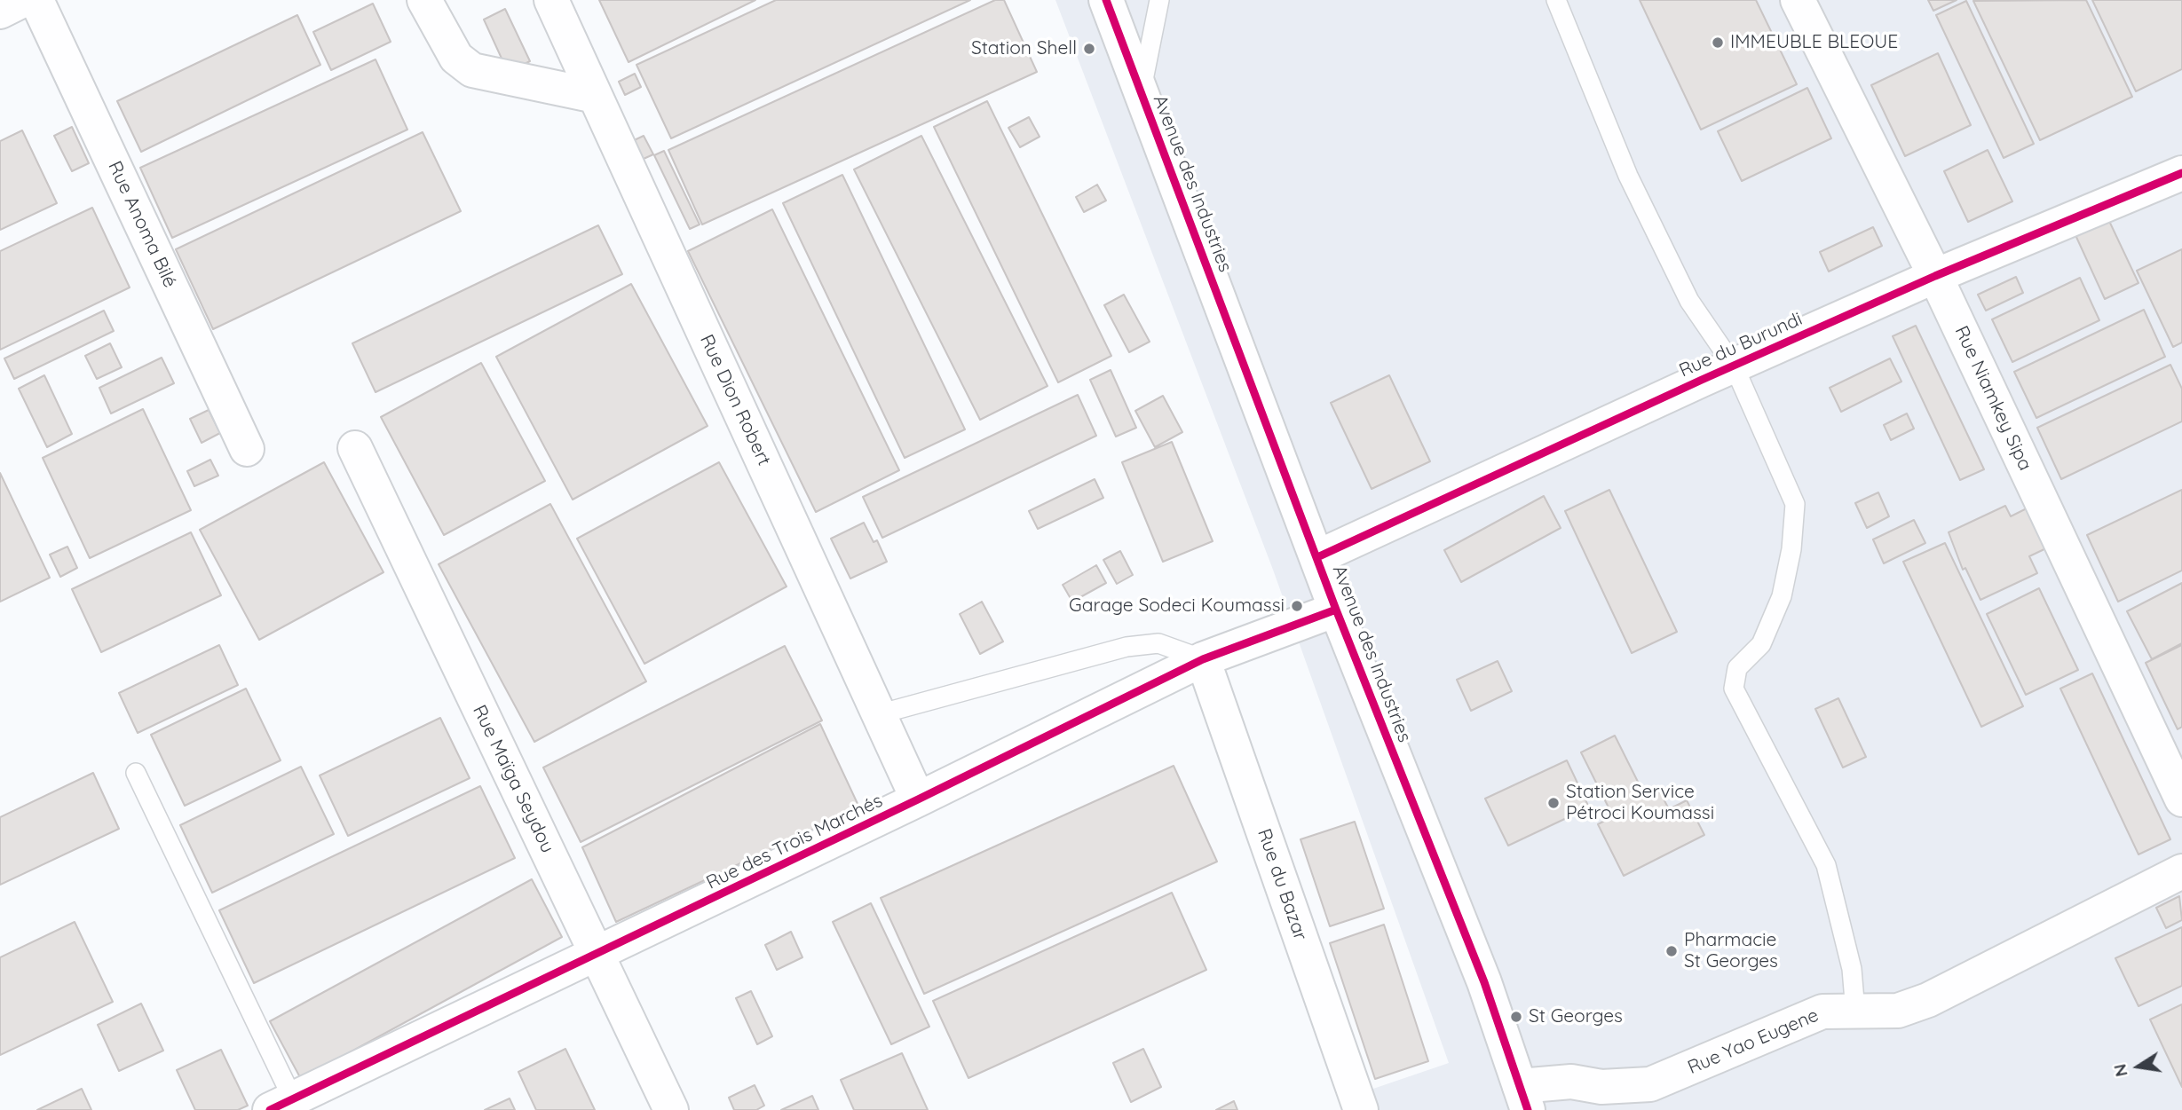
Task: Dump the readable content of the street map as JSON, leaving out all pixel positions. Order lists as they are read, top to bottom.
{
  "streets": {
    "street": [
      "Avenue des Industries",
      "Rue Anoma Bilé",
      "Rue du Burundi",
      "Rue Niamkey Sipa",
      "Rue Dion Robert",
      "Rue Maïga Seydou",
      "Rue des Trois Marchés",
      "Rue du Bazar",
      "Rue Yao Eugene"
    ]
  },
  "crossings": [
    ["Avenue des Industries", "Rue du Burundi"],
    ["Avenue des Industries", "Rue des Trois Marchés"],
    ["Avenue des Industries", "Rue Yao Eugene"],
    ["Rue du Burundi", "Rue Niamkey Sipa"],
    ["Rue Dion Robert", "Rue des Trois Marchés"],
    ["Rue Maïga Seydou", "Rue des Trois Marchés"],
    ["Rue des Trois Marchés", "Rue du Bazar"]
  ],
  "places": [
    "IMMEUBLE BLEOUE",
    "Station Shell",
    "Garage Sodeci Koumassi",
    "Station Service Pétroci Koumassi",
    "Pharmacie St Georges",
    "St Georges"
  ],
  "north": "left"
}
